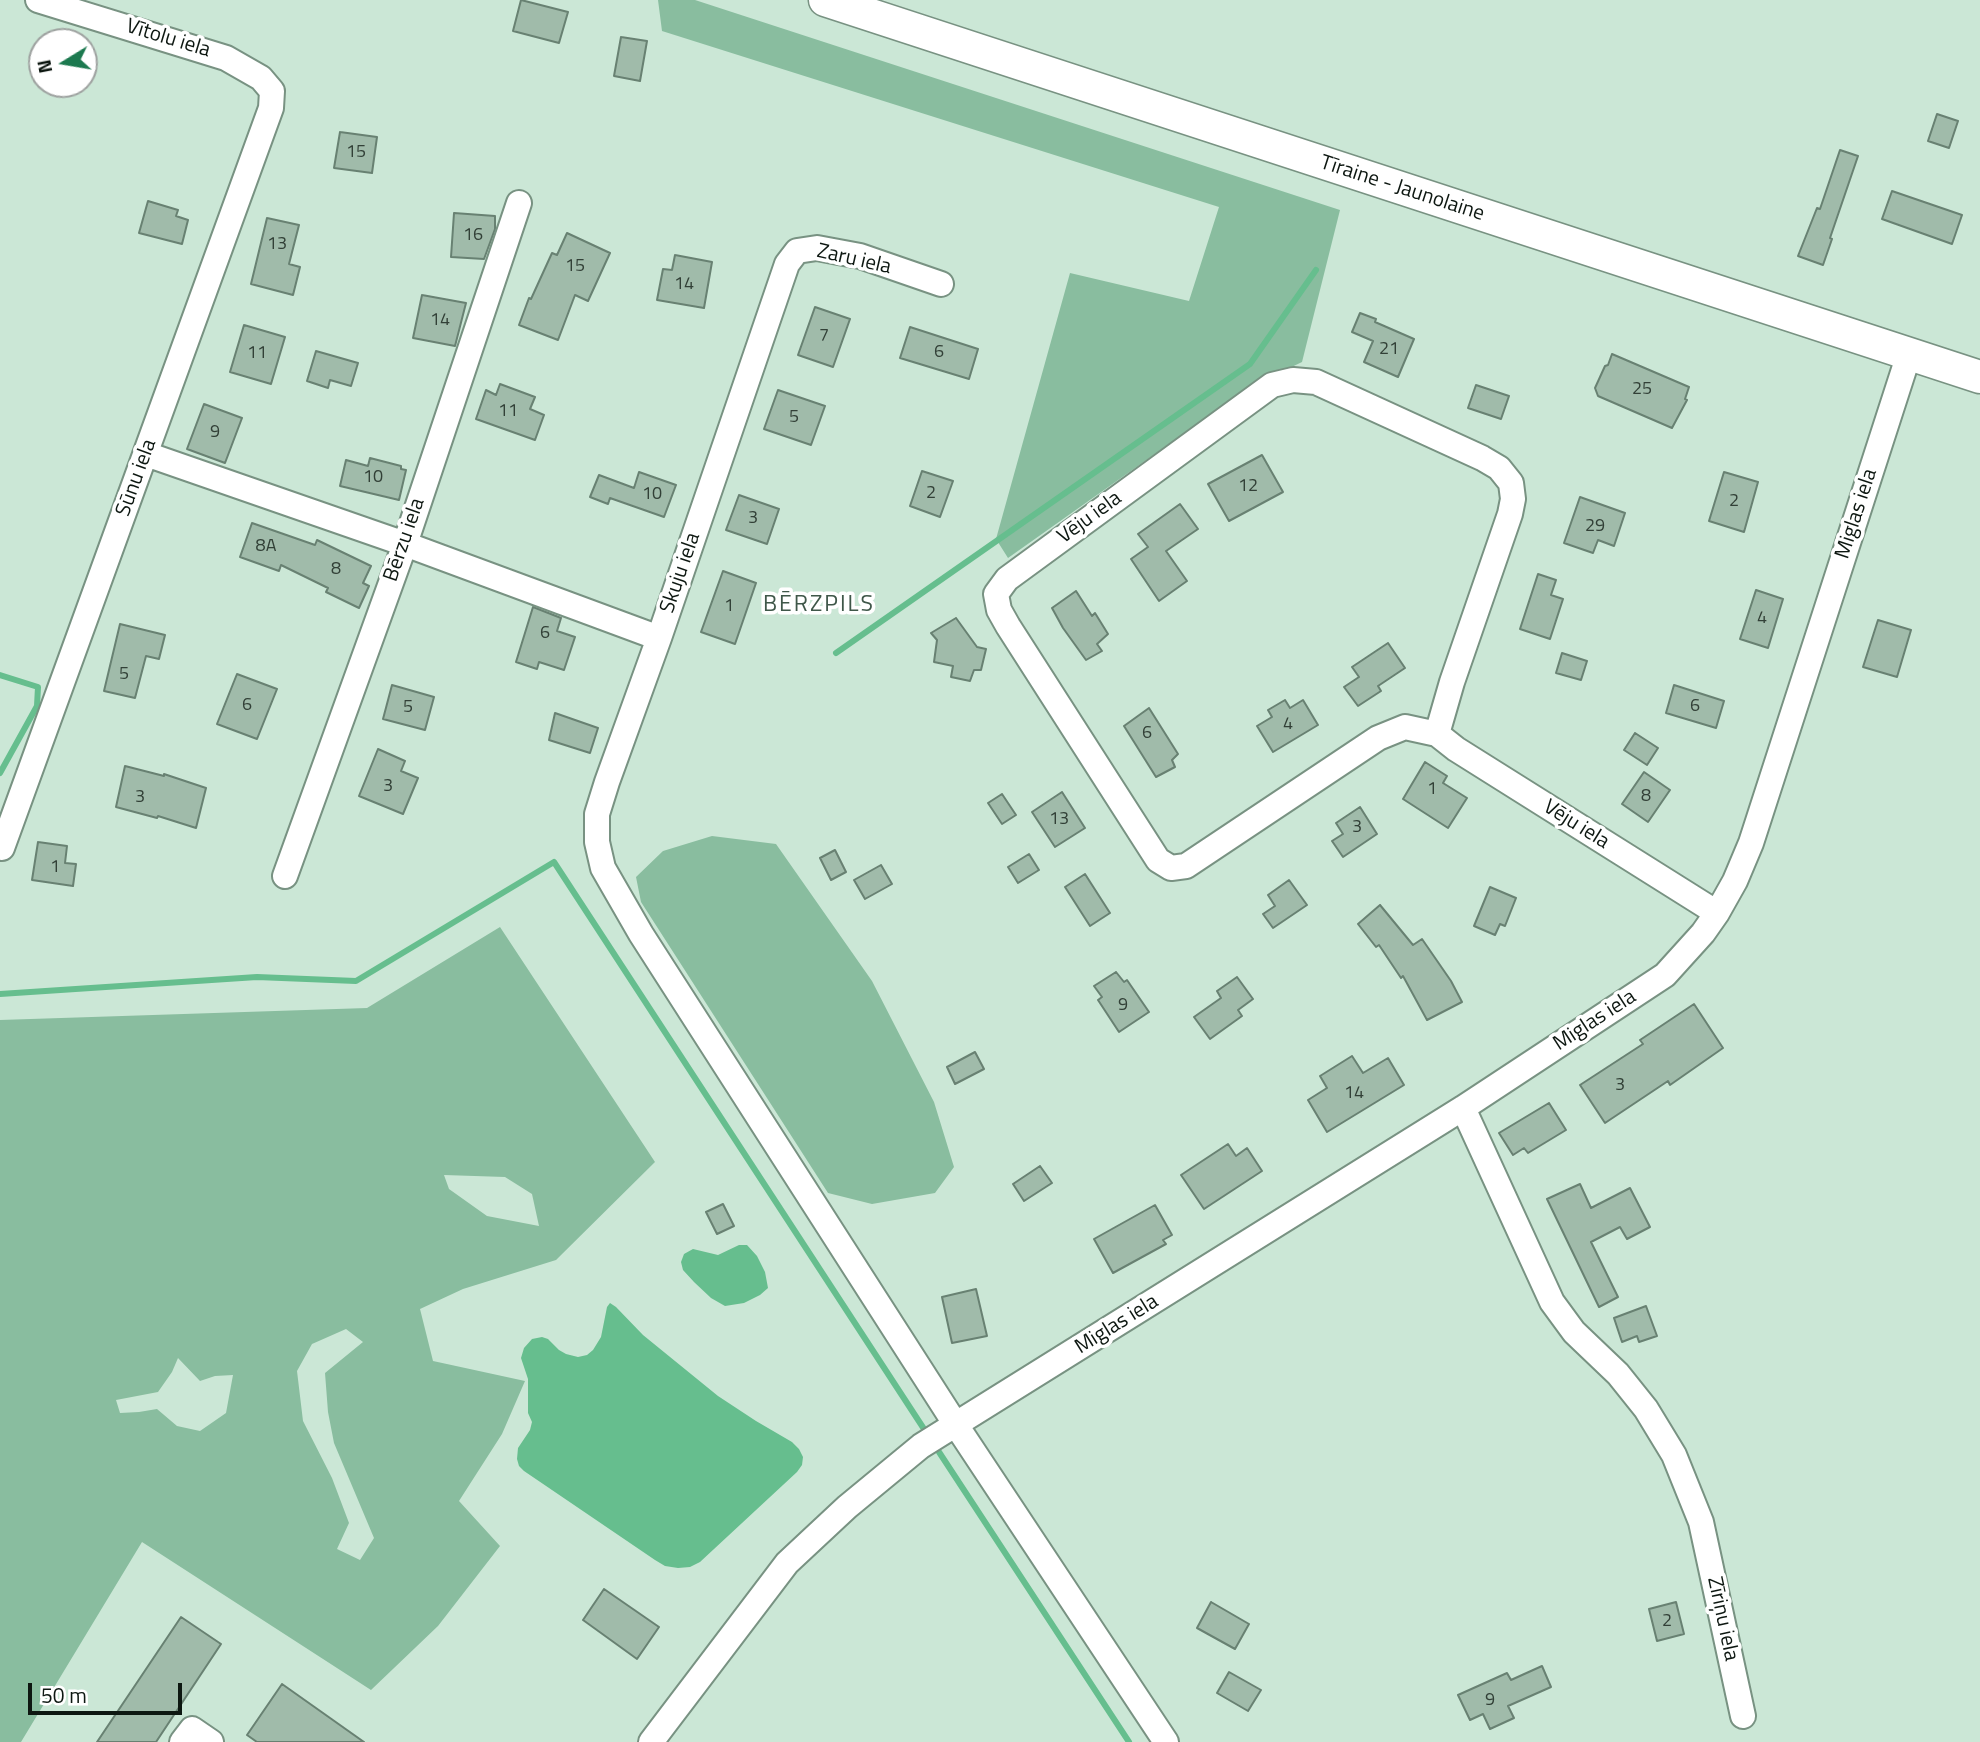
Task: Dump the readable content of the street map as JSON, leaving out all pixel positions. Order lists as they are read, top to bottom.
{
  "streets": {
    "main road": ["Tīraine - Jaunolaine"],
    "street": [
      "Vītolu iela",
      "Zaru iela",
      "Sūnu iela",
      "Miglas iela",
      "Vēju iela",
      "Bērzu iela",
      "Skuju iela",
      "Zīriņu iela"
    ]
  },
  "crossings": [
    ["Vītolu iela", "Sūnu iela"],
    ["Tīraine - Jaunolaine", "Miglas iela"],
    ["Zaru iela", "Skuju iela"],
    ["Miglas iela", "Vēju iela"],
    ["Miglas iela", "Skuju iela"],
    ["Miglas iela", "Zīriņu iela"]
  ],
  "districts": ["BĒRZPILS"],
  "house_numbers": [
    "15",
    "16",
    "13",
    "15",
    "14",
    "14",
    "7",
    "21",
    "6",
    "11",
    "25",
    "11",
    "5",
    "9",
    "10",
    "12",
    "2",
    "10",
    "2",
    "3",
    "29",
    "8A",
    "8",
    "1",
    "4",
    "6",
    "5",
    "6",
    "6",
    "5",
    "4",
    "6",
    "3",
    "1",
    "8",
    "3",
    "13",
    "3",
    "1",
    "9",
    "3",
    "14",
    "2",
    "9"
  ],
  "scale_bar": "50 m",
  "north": "left"
}
